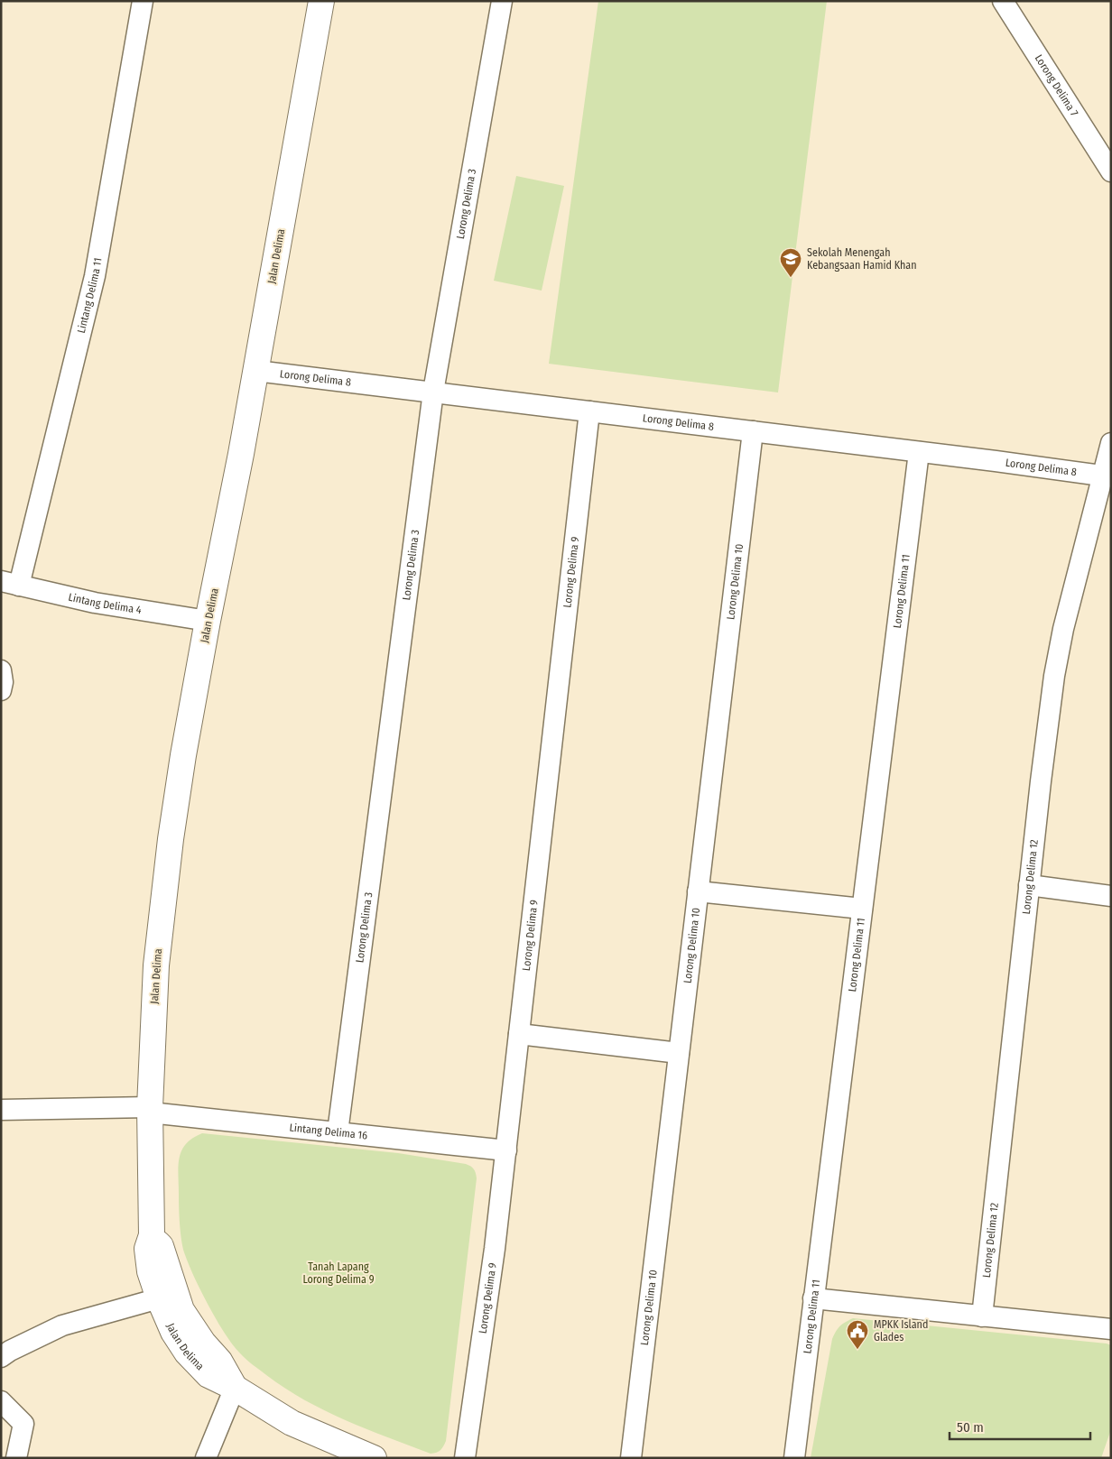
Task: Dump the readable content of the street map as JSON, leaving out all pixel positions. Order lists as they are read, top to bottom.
{
  "streets": {
    "street": [
      "Lorong Delima 7",
      "Lorong Delima 3",
      "Jalan Delima",
      "Lintang Delima 11",
      "Lorong Delima 8",
      "Lorong Delima 9",
      "Lorong Delima 10",
      "Lorong Delima 11",
      "Lintang Delima 4",
      "Lorong Delima 12",
      "Lintang Delima 16"
    ]
  },
  "crossings": [
    ["Lorong Delima 3", "Lorong Delima 8"],
    ["Lorong Delima 3", "Lintang Delima 16"],
    ["Jalan Delima", "Lorong Delima 8"],
    ["Jalan Delima", "Lintang Delima 4"],
    ["Jalan Delima", "Lintang Delima 16"],
    ["Lintang Delima 11", "Lintang Delima 4"],
    ["Lorong Delima 8", "Lorong Delima 9"],
    ["Lorong Delima 8", "Lorong Delima 10"],
    ["Lorong Delima 8", "Lorong Delima 11"],
    ["Lorong Delima 8", "Lorong Delima 12"],
    ["Lorong Delima 9", "Lintang Delima 16"]
  ],
  "parks": ["Tanah Lapang Lorong Delima 9"],
  "places": {
    "school or university": ["Sekolah Menengah Kebangsaan Hamid Khan"],
    "public building": ["MPKK Island Glades"]
  },
  "scale_bar": "50 m"
}
